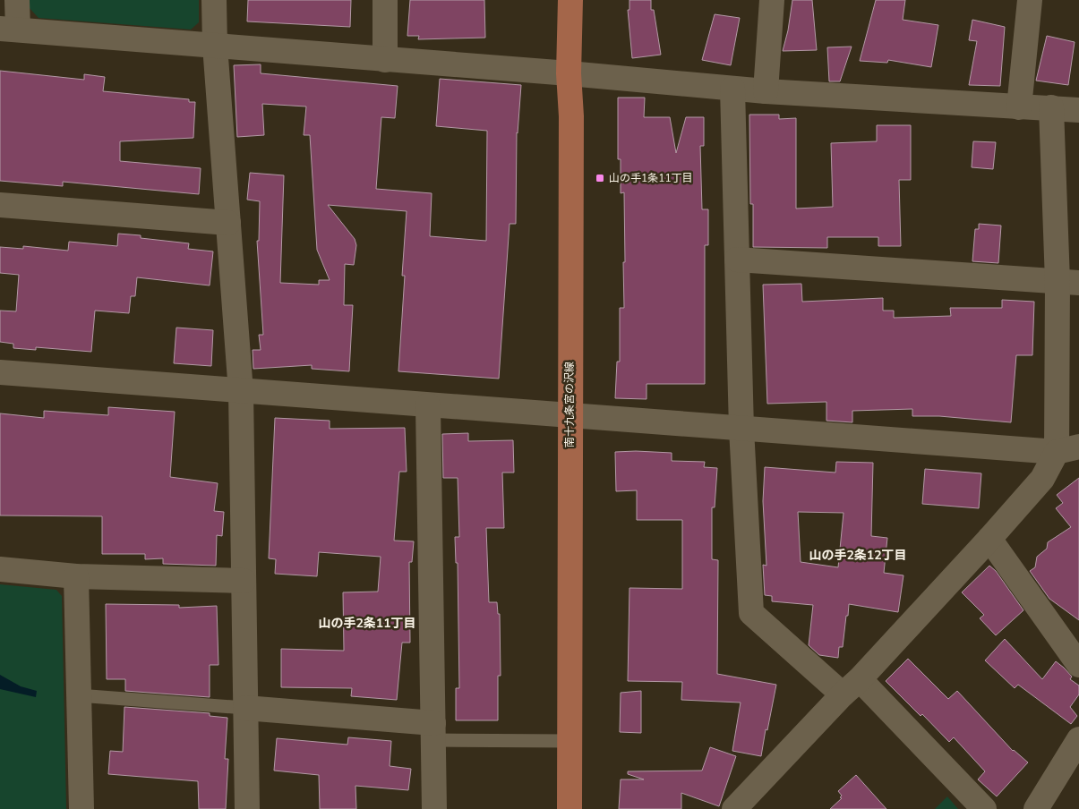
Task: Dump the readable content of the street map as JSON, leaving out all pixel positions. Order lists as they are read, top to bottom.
{
  "streets": {
    "main road": ["南十九条宮の沢線"]
  },
  "districts": ["山の手2条12丁目", "山の手2条11丁目"],
  "places": {
    "transit": ["山の手1条11丁目"]
  }
}
